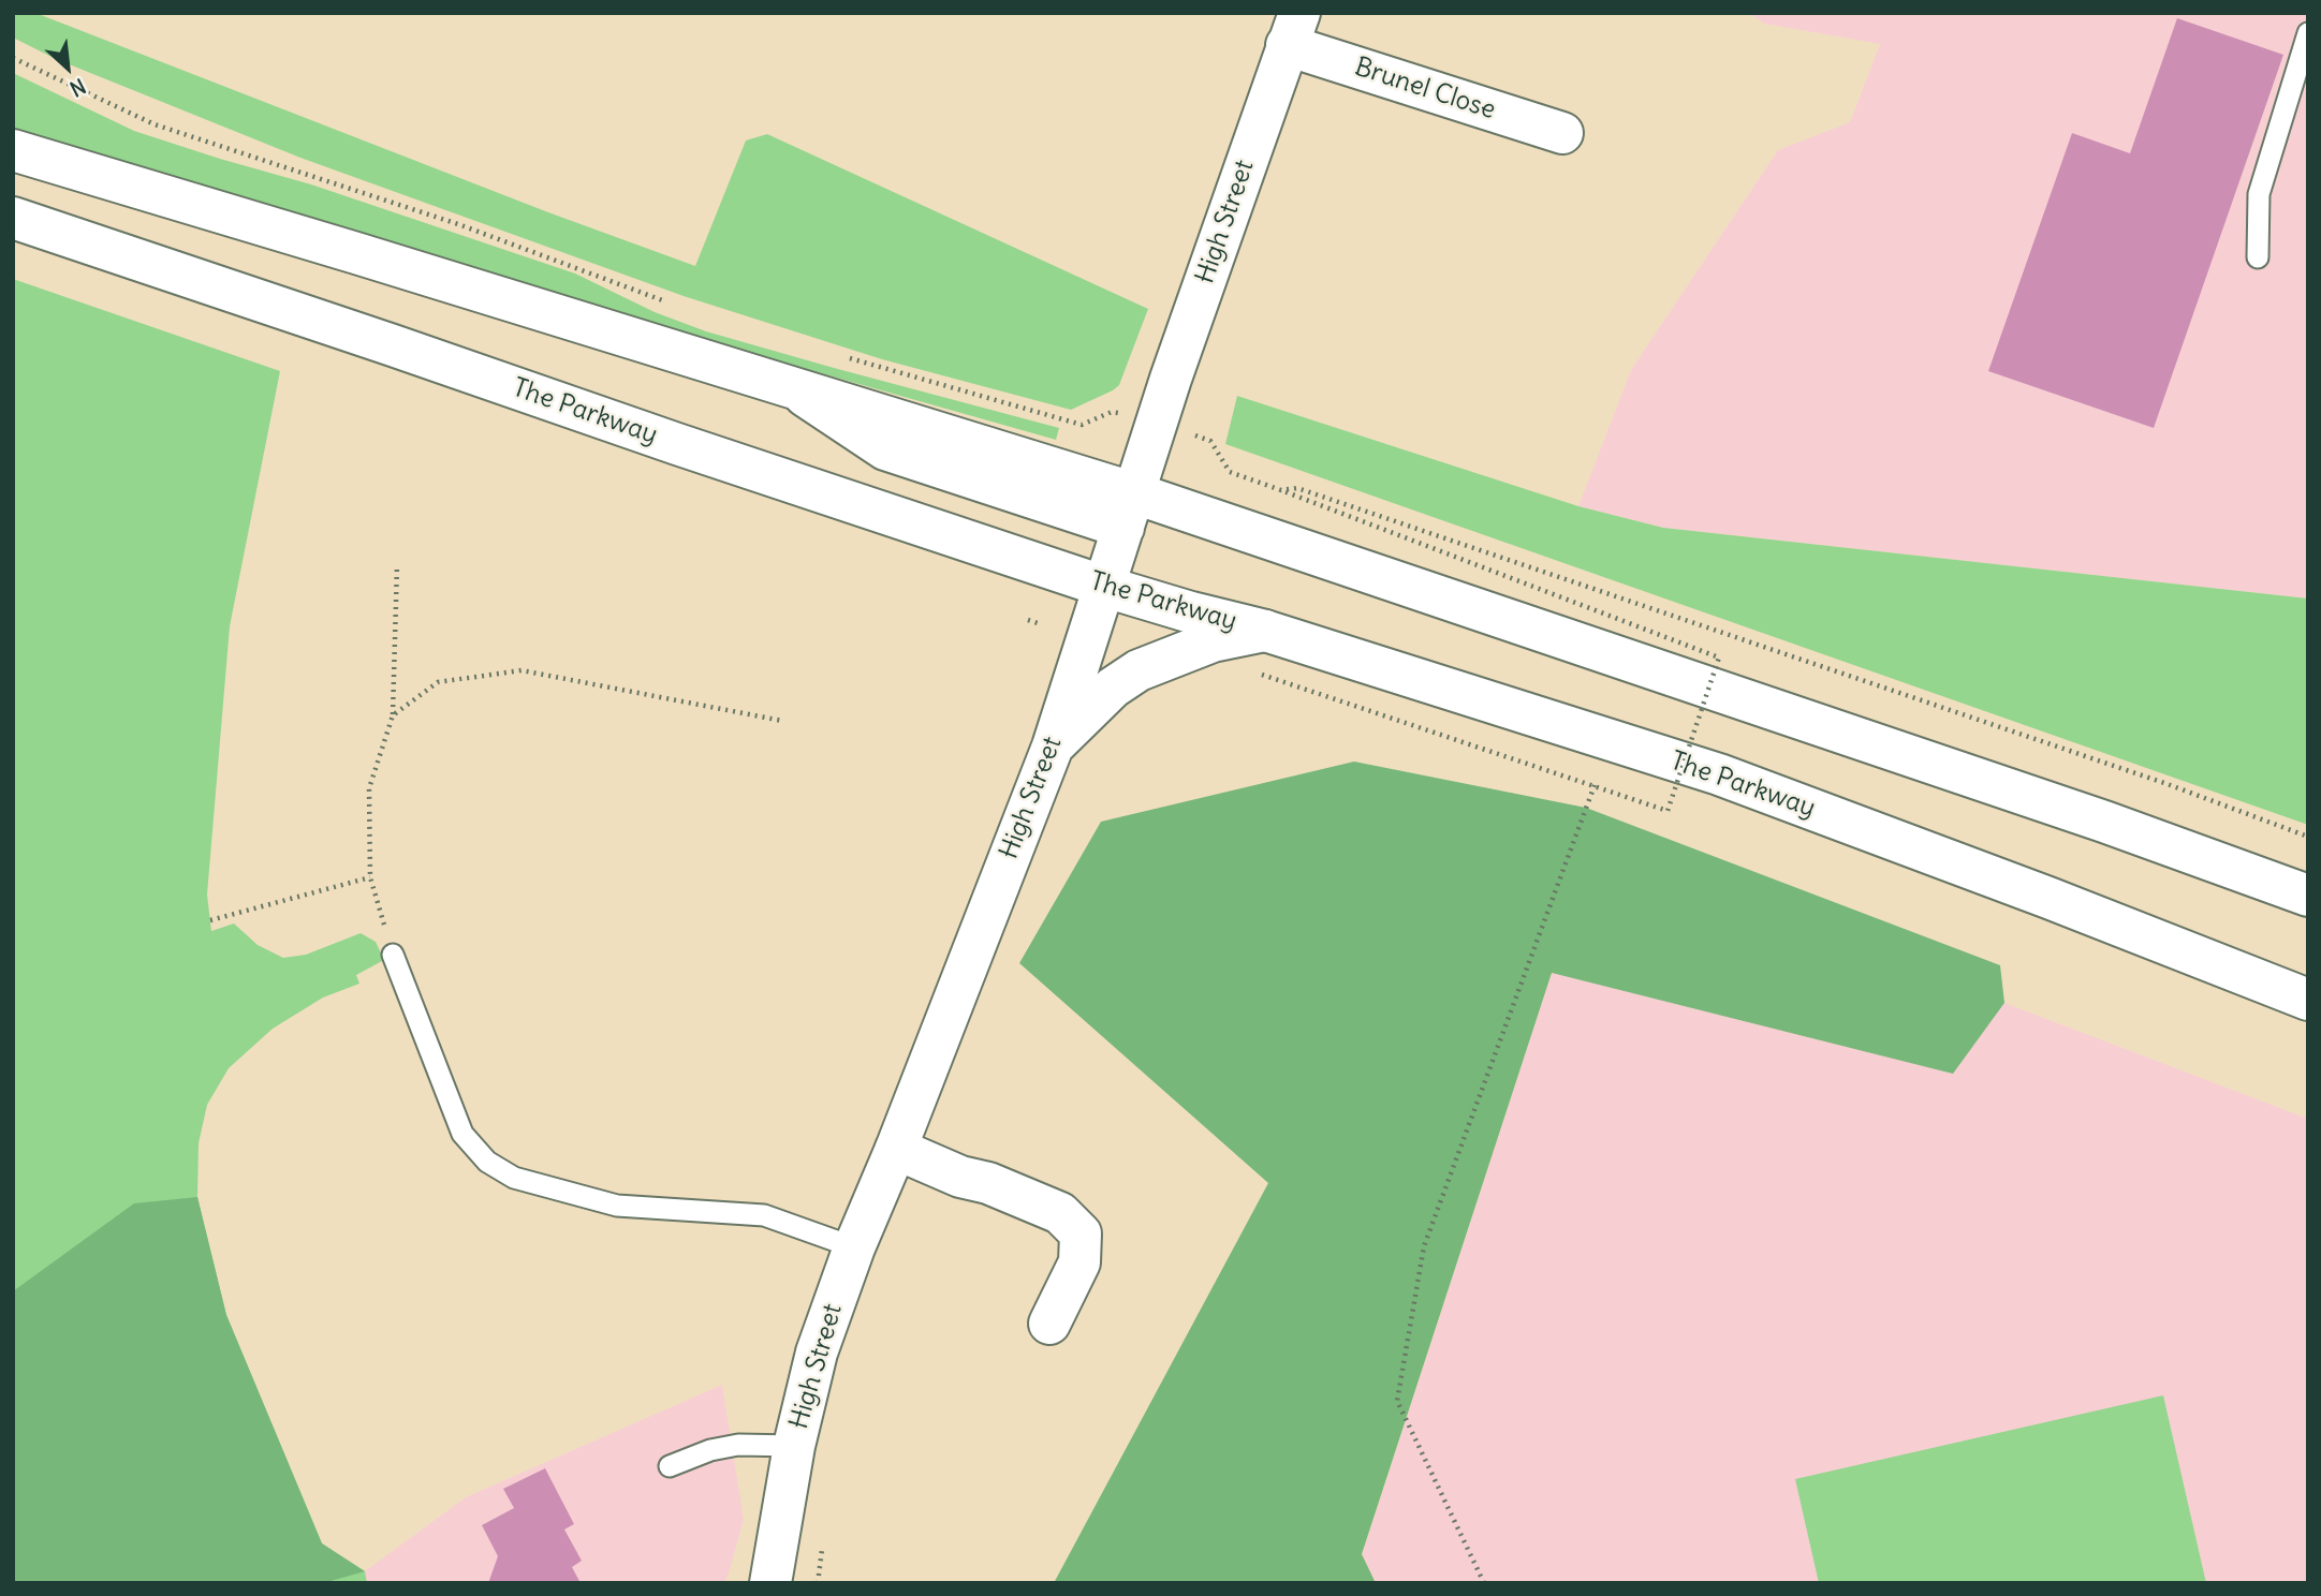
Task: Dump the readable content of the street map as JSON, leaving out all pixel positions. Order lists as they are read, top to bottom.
{
  "streets": {
    "main road": ["Brunel Close", "High Street", "The Parkway"]
  },
  "crossings": [
    ["Brunel Close", "High Street"],
    ["High Street", "The Parkway"]
  ],
  "north": "bottom right"
}
